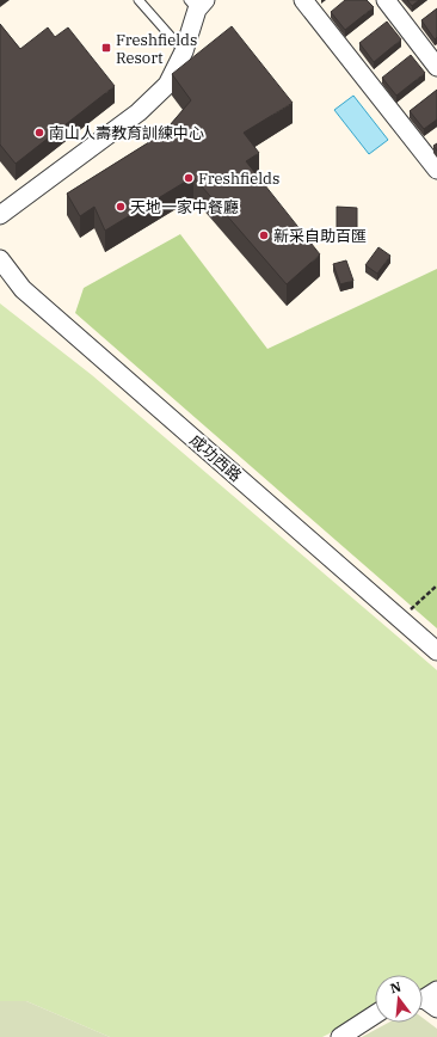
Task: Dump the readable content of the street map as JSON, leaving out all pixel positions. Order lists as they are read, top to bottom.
{
  "streets": {
    "street": ["成功西路"]
  },
  "places": {
    "transit": ["Freshfields Resort"],
    "other": [
      "南山人壽教育訓練中心",
      "Freshfields",
      "天地一家中餐廳",
      "新采自助百匯"
    ]
  },
  "north": "top"
}
